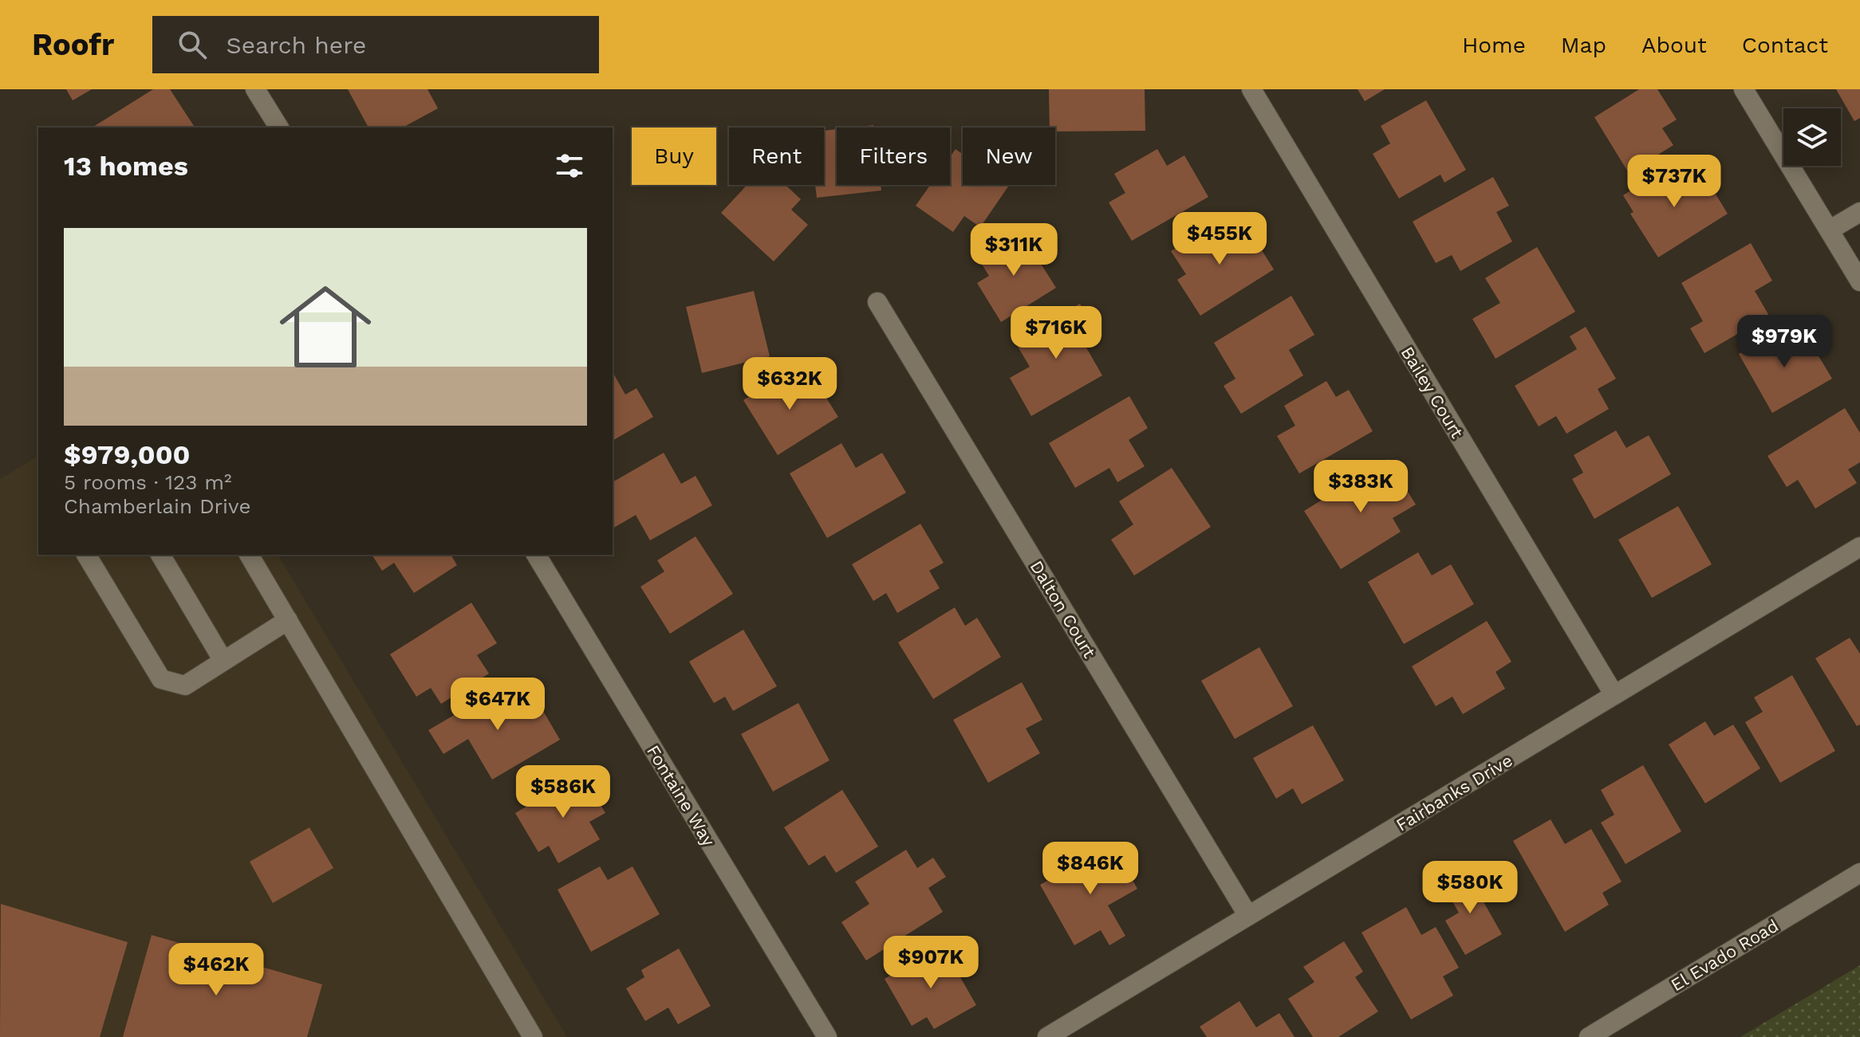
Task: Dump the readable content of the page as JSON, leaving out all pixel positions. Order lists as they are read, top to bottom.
{
  "streets": {
    "street": [
      "Bailey Court",
      "Dalton Court",
      "Fairbanks Drive",
      "Fontaine Way",
      "El Evado Road"
    ]
  },
  "crossings": [
    ["Bailey Court", "Fairbanks Drive"],
    ["Dalton Court", "Fairbanks Drive"]
  ],
  "page": {
    "header": "Roofr",
    "search": "Search here",
    "nav": [
      "Home",
      "Map",
      "About",
      "Contact"
    ],
    "chip": [
      "Buy",
      "Rent",
      "Filters",
      "New"
    ],
    "heading": "13 homes",
    "price": [
      "$737K",
      "$455K",
      "$311K",
      "$716K",
      "$979K",
      "$632K",
      "$383K",
      "$647K",
      "$586K",
      "$846K",
      "$580K",
      "$907K",
      "$462K"
    ],
    "list": [
      {
        "name": "$979,000",
        "note": "5 rooms · 123 m² · Chamberlain Drive"
      }
    ]
  }
}
